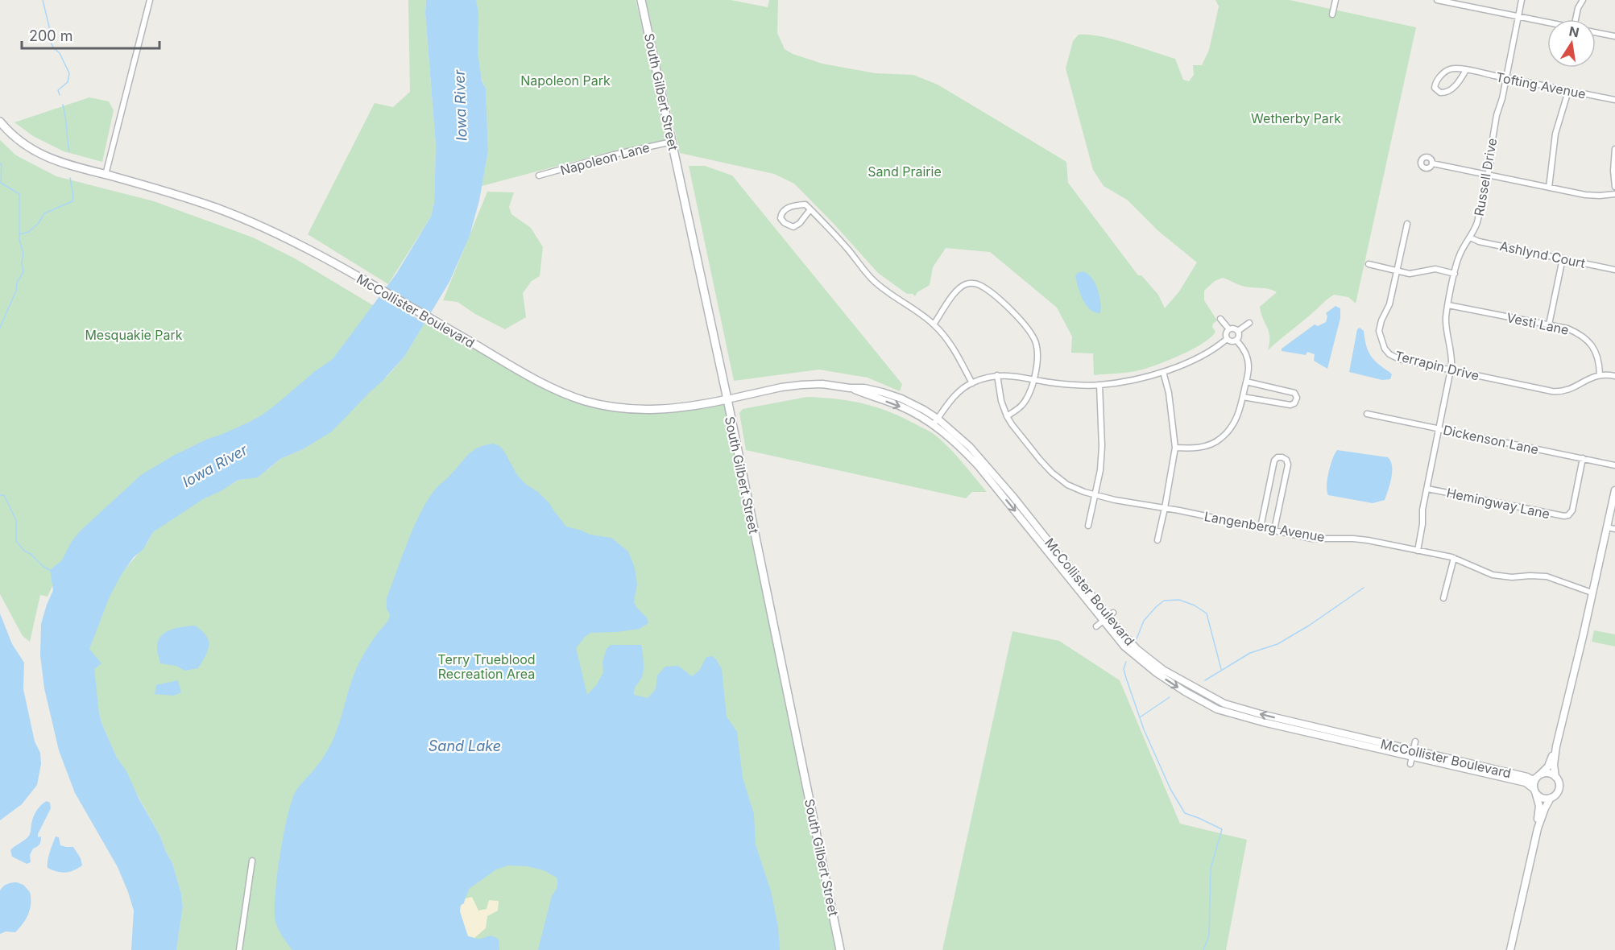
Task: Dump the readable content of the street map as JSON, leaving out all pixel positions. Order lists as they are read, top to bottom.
{
  "streets": {
    "main road": ["South Gilbert Street", "McCollister Boulevard"],
    "street": [
      "Tofting Avenue",
      "Napoleon Lane",
      "Russell Drive",
      "Ashlynd Court",
      "Vesti Lane",
      "Terrapin Drive",
      "Dickenson Lane",
      "Hemingway Lane",
      "Langenberg Avenue"
    ]
  },
  "crossings": [
    ["Tofting Avenue", "Russell Drive"],
    ["South Gilbert Street", "Napoleon Lane"],
    ["South Gilbert Street", "McCollister Boulevard"],
    ["Russell Drive", "Ashlynd Court"],
    ["Russell Drive", "Vesti Lane"],
    ["Russell Drive", "Terrapin Drive"],
    ["Russell Drive", "Dickenson Lane"],
    ["Russell Drive", "Hemingway Lane"],
    ["Russell Drive", "Langenberg Avenue"],
    ["Vesti Lane", "Terrapin Drive"],
    ["Dickenson Lane", "Hemingway Lane"]
  ],
  "water": ["Iowa River", "Sand Lake"],
  "parks": [
    "Napoleon Park",
    "Wetherby Park",
    "Sand Prairie",
    "Mesquakie Park",
    "Terry Trueblood Recreation Area"
  ],
  "scale_bar": "200 m",
  "north": "top"
}
